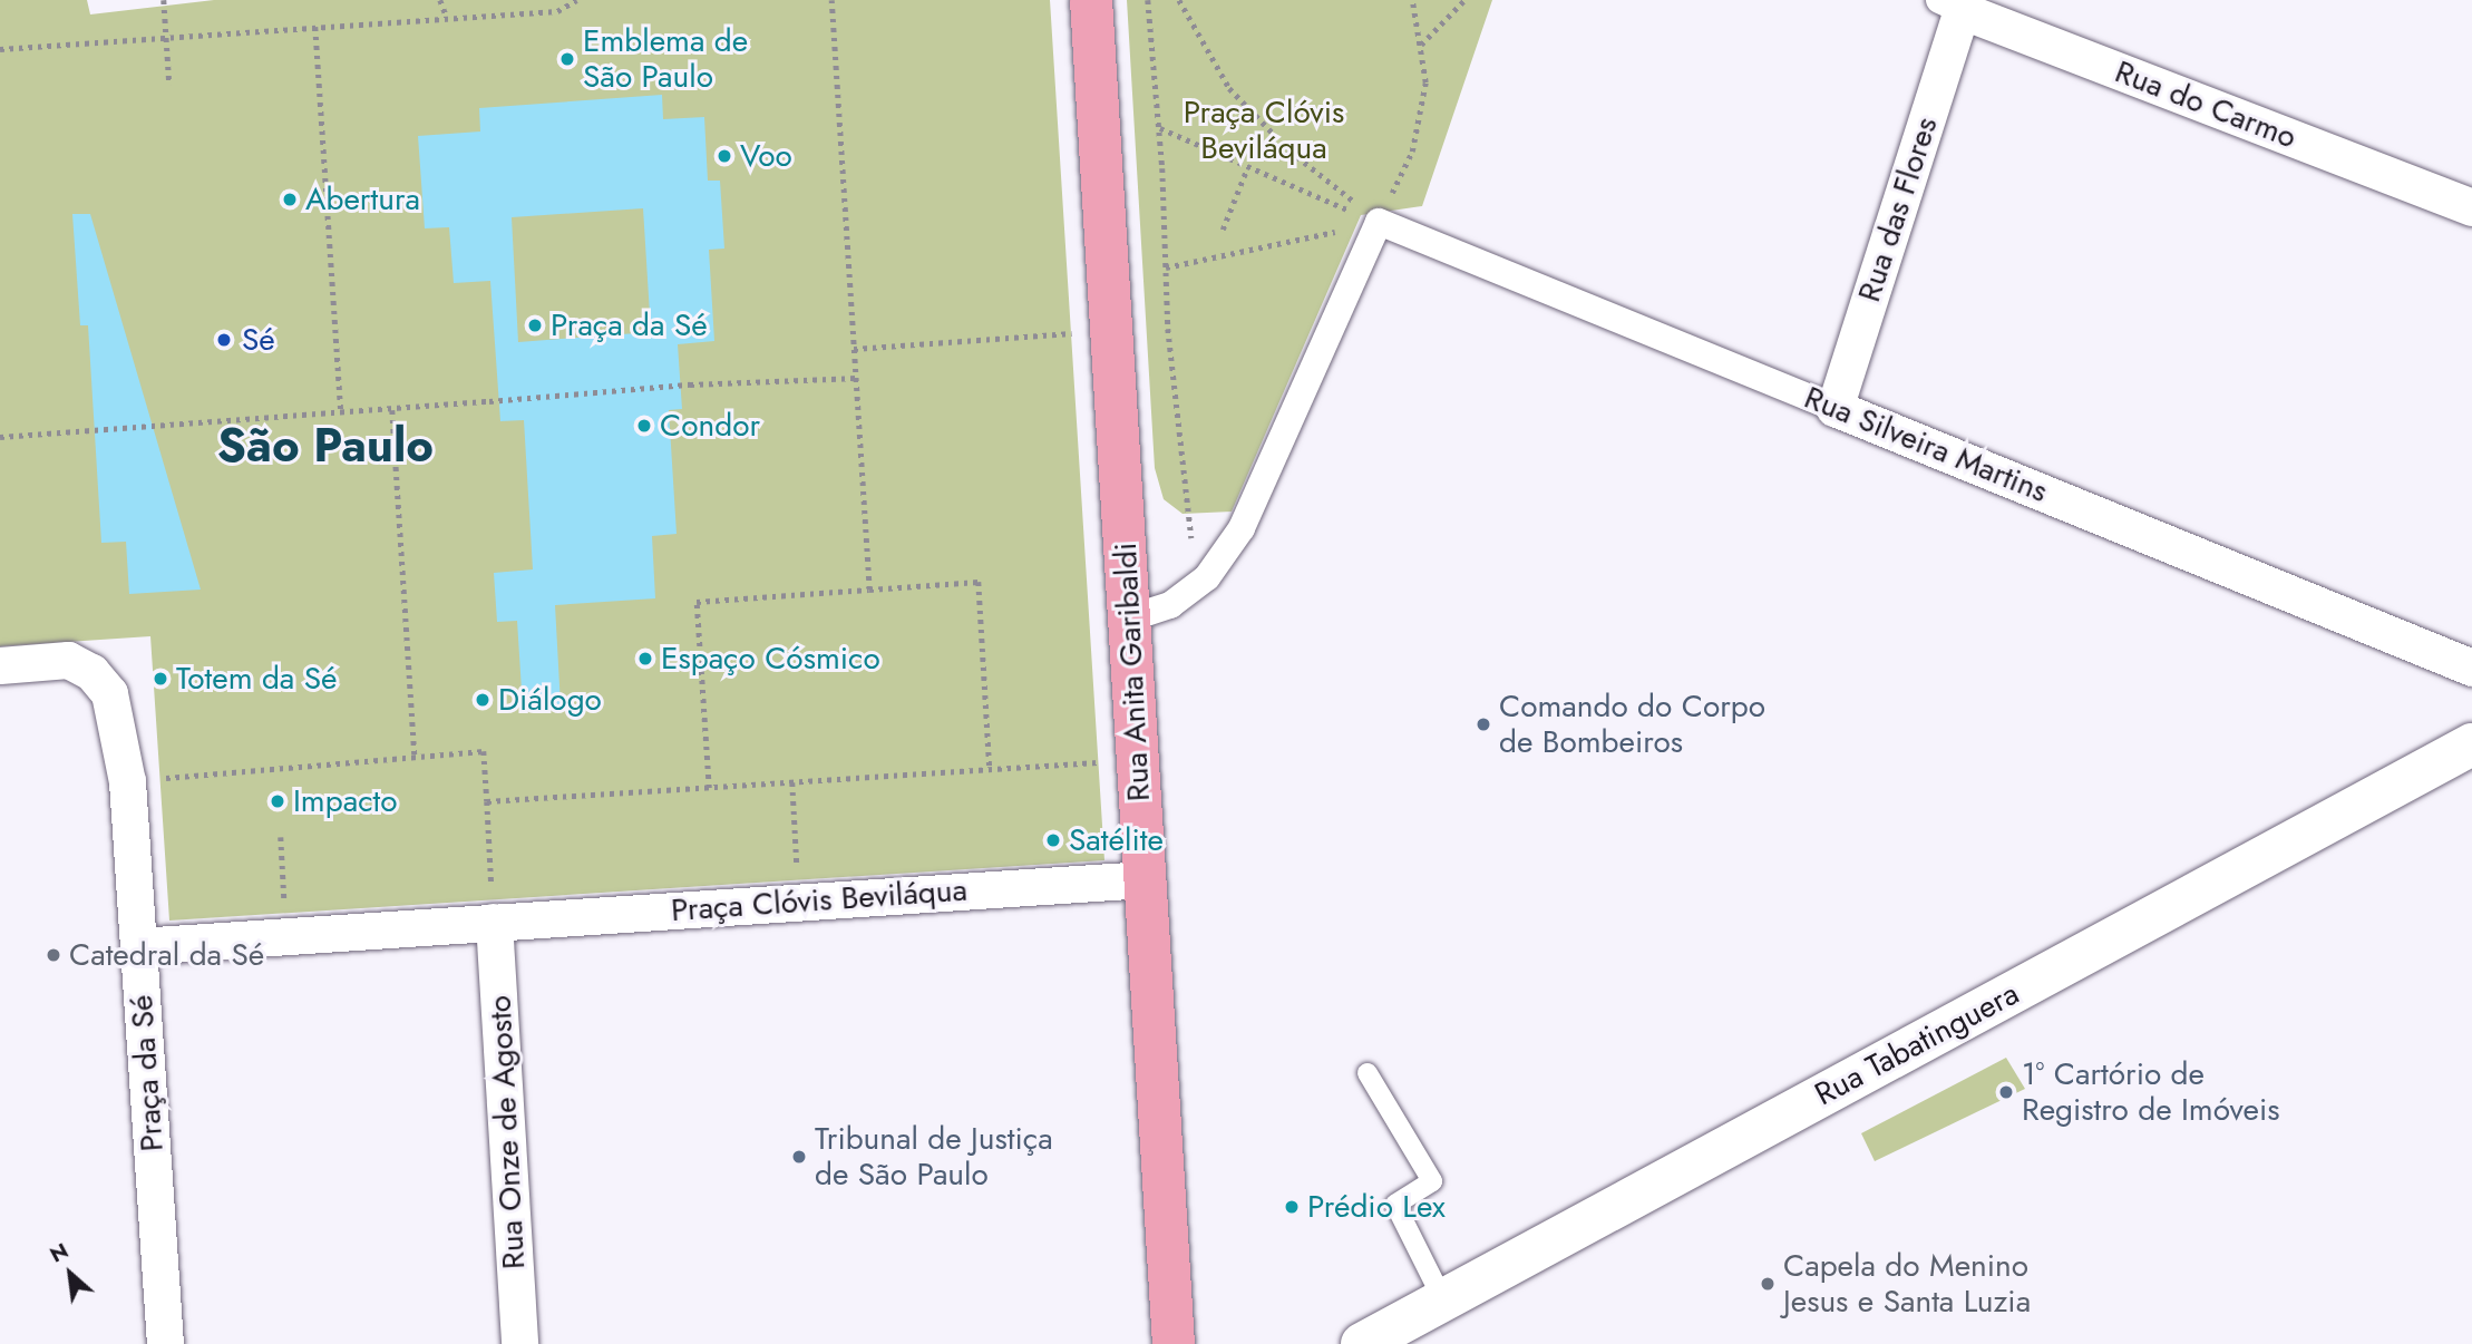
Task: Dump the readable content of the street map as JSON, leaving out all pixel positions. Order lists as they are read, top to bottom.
{
  "streets": {
    "main road": ["Rua Anita Garibaldi", "Rua Tabatinguera"],
    "street": [
      "Rua do Carmo",
      "Rua das Flores",
      "Rua Silveira Martins",
      "Praça Clóvis Beviláqua",
      "Praça da Sé",
      "Rua Onze de Agosto"
    ]
  },
  "crossings": [
    ["Rua do Carmo", "Rua das Flores"],
    ["Rua das Flores", "Rua Silveira Martins"],
    ["Rua Anita Garibaldi", "Praça Clóvis Beviláqua"],
    ["Praça Clóvis Beviláqua", "Praça da Sé"],
    ["Praça Clóvis Beviláqua", "Rua Onze de Agosto"]
  ],
  "districts": ["São Paulo"],
  "parks": ["Praça Clóvis Beviláqua"],
  "places": [
    "Emblema de São Paulo",
    "Voo",
    "Abertura",
    "Praça da Sé",
    "Sé",
    "Condor",
    "Espaço Cósmico",
    "Totem da Sé",
    "Diálogo",
    "Comando do Corpo de Bombeiros",
    "Impacto",
    "Satélite",
    "Catedral da Sé",
    "1º Cartório de Registro de Imóveis",
    "Tribunal de Justiça de São Paulo",
    "Prédio Lex",
    "Capela do Menino Jesus e Santa Luzia"
  ],
  "north": "top left"
}
